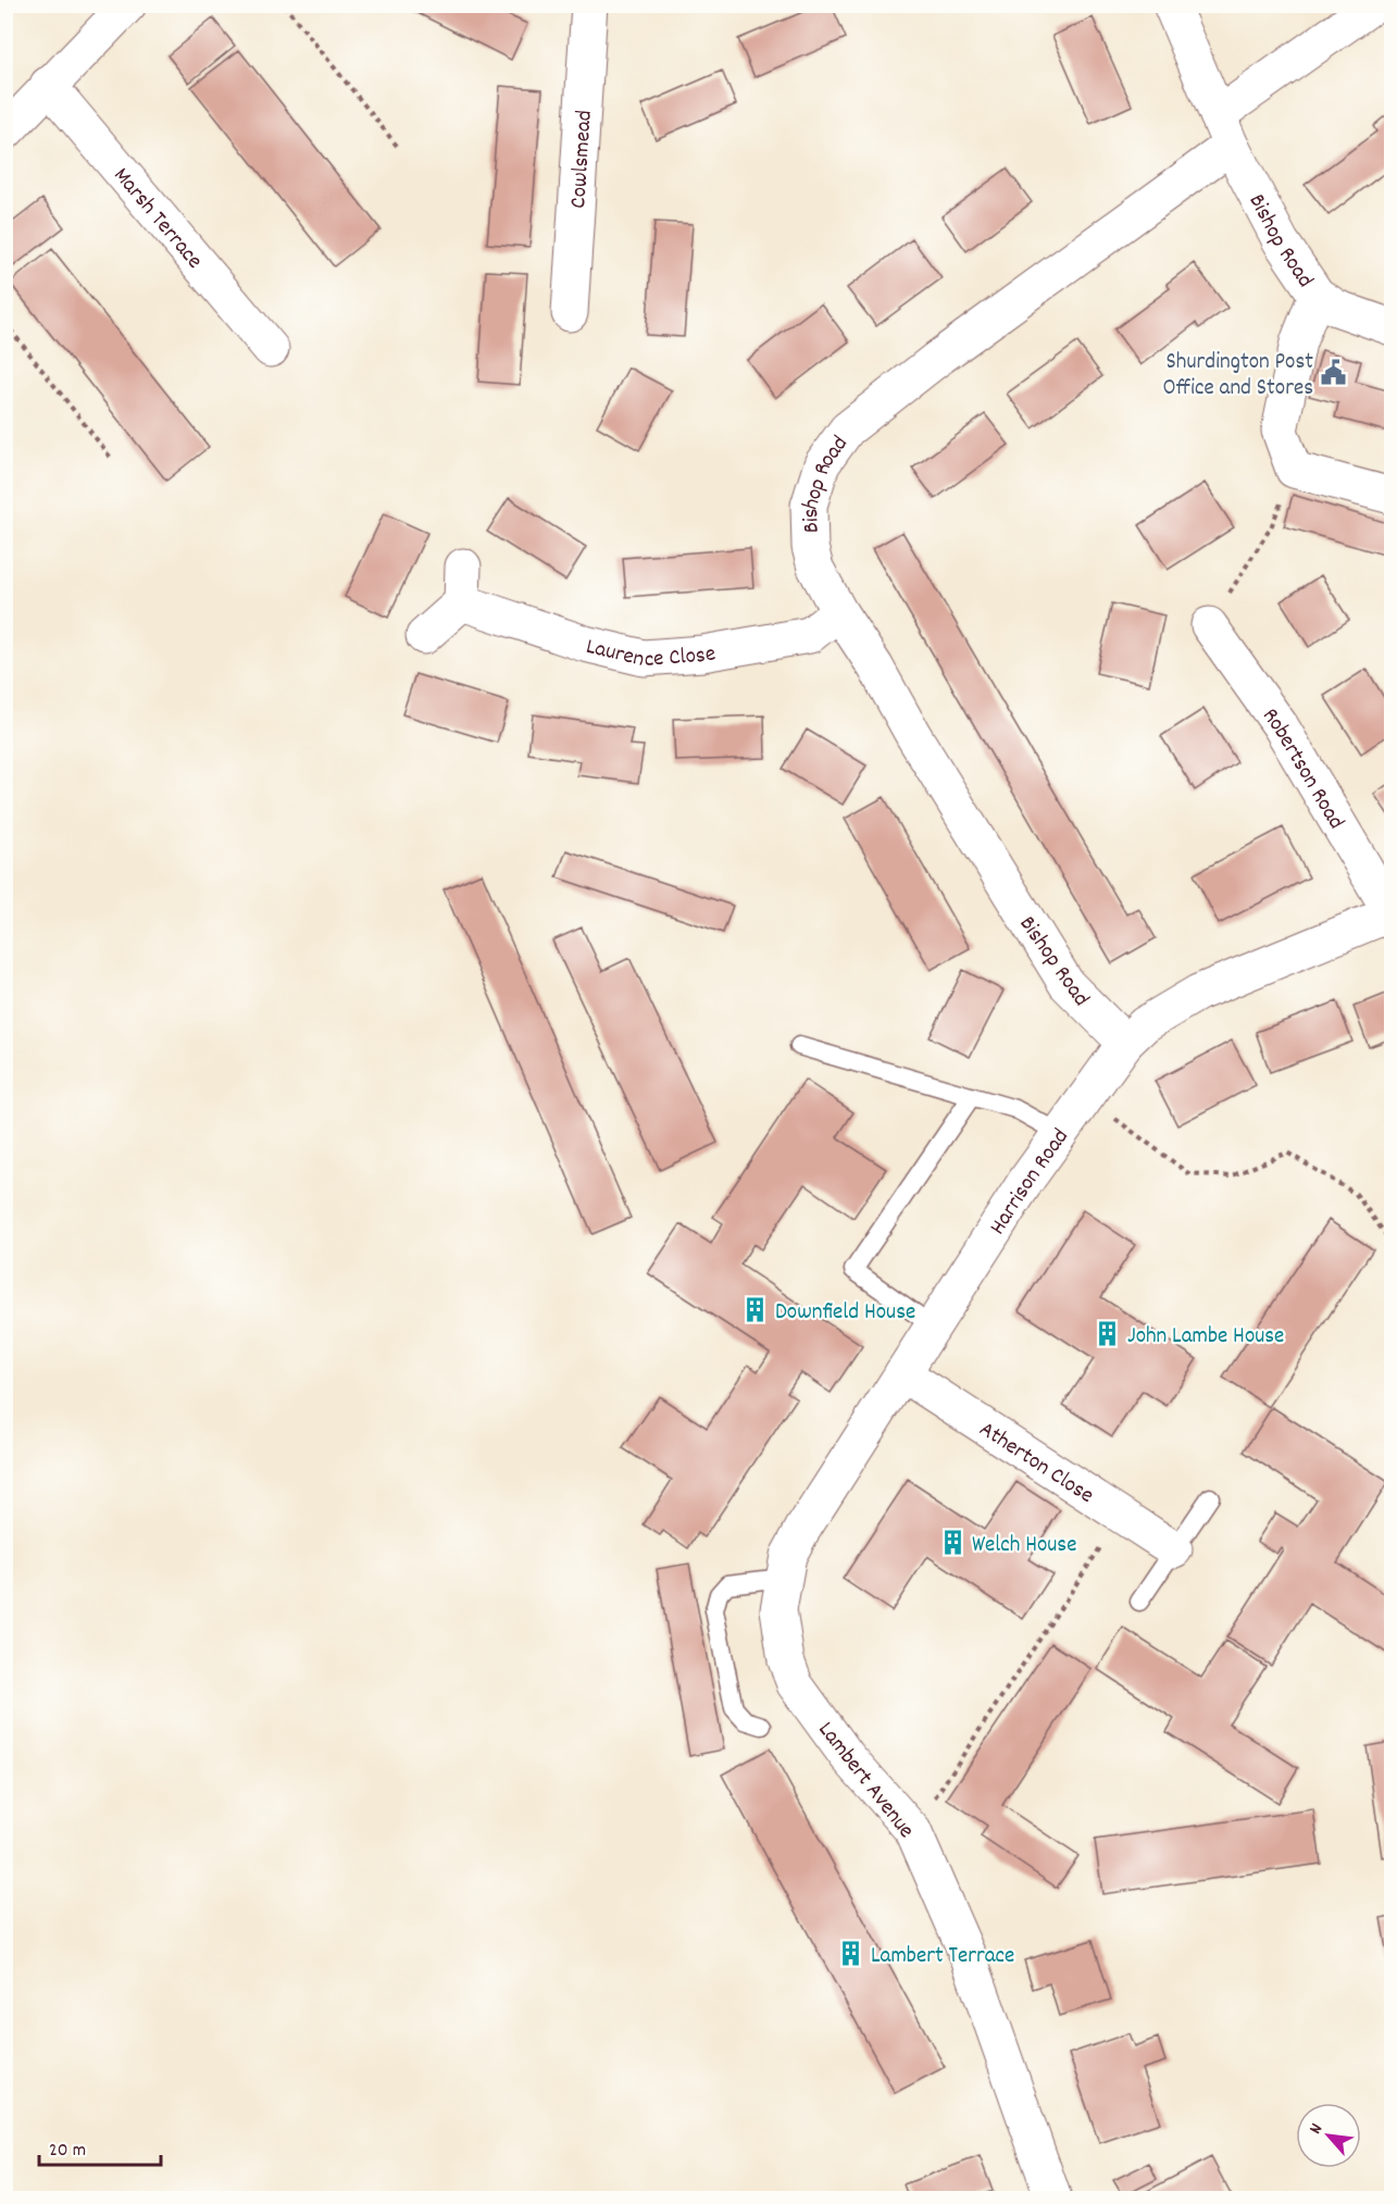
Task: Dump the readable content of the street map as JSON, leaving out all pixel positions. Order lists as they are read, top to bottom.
{
  "streets": {
    "street": [
      "Cowlsmead",
      "Marsh Terrace",
      "Bishop Road",
      "Laurence Close",
      "Robertson Road",
      "Harrison Road",
      "Atherton Close",
      "Lambert Avenue"
    ]
  },
  "crossings": [
    ["Bishop Road", "Laurence Close"],
    ["Bishop Road", "Harrison Road"],
    ["Robertson Road", "Harrison Road"],
    ["Harrison Road", "Atherton Close"],
    ["Harrison Road", "Lambert Avenue"]
  ],
  "places": {
    "public building": ["Shurdington Post Office and Stores"],
    "building": [
      "Downfield House",
      "John Lambe House",
      "Welch House",
      "Lambert Terrace"
    ]
  },
  "scale_bar": "20 m",
  "north": "top left"
}
